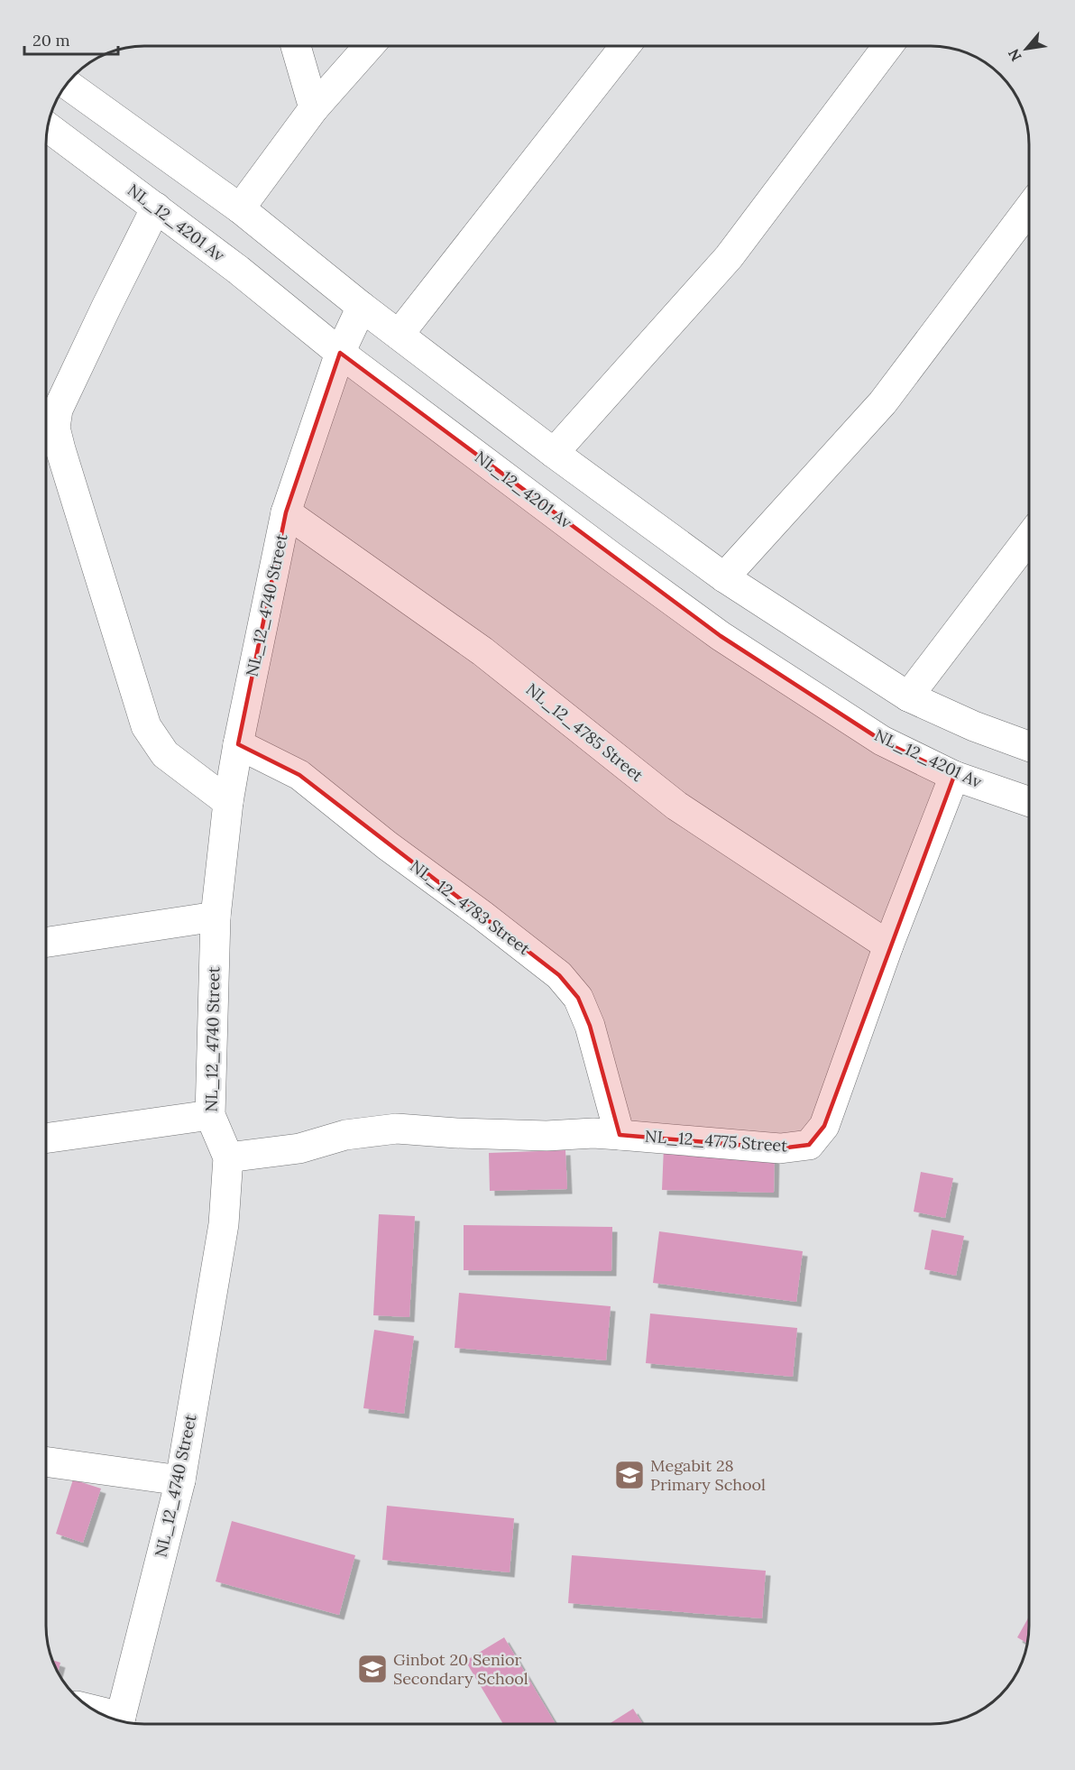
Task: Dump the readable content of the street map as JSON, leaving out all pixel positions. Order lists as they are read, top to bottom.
{
  "streets": {
    "street": [
      "NL_12_4201 Av",
      "NL_12_4740 Street",
      "NL_12_4785 Street",
      "NL_12_4783 Street",
      "NL_12_4775 Street"
    ]
  },
  "crossings": [
    ["NL_12_4201 Av", "NL_12_4740 Street"],
    ["NL_12_4201 Av", "NL_12_4775 Street"],
    ["NL_12_4740 Street", "NL_12_4785 Street"],
    ["NL_12_4740 Street", "NL_12_4783 Street"],
    ["NL_12_4740 Street", "NL_12_4775 Street"],
    ["NL_12_4785 Street", "NL_12_4775 Street"],
    ["NL_12_4783 Street", "NL_12_4775 Street"]
  ],
  "places": {
    "school or university": ["Megabit 28 Primary School", "Ginbot 20 Senior Secondary School"]
  },
  "scale_bar": "20 m",
  "north": "bottom left"
}
